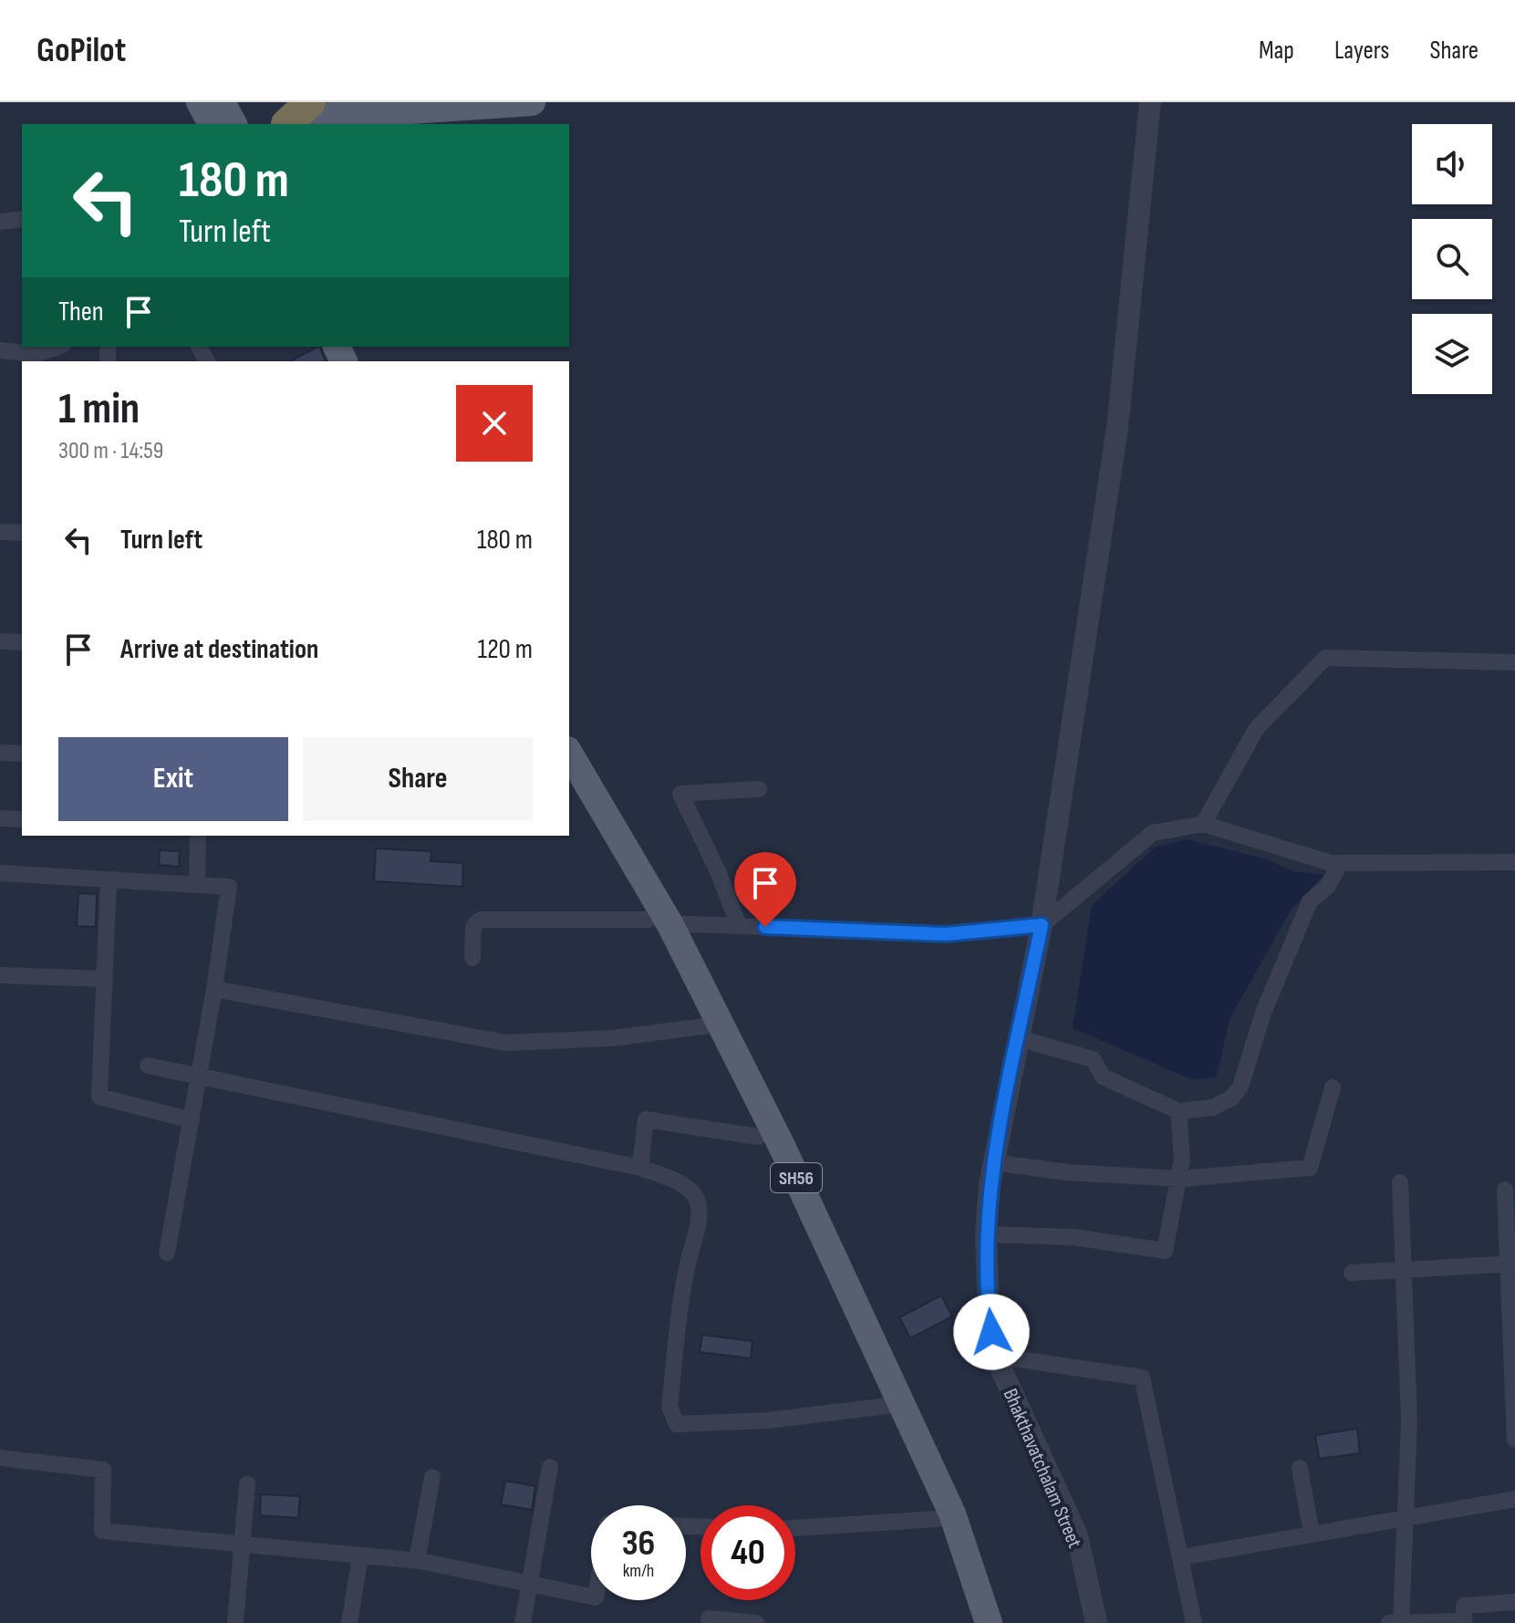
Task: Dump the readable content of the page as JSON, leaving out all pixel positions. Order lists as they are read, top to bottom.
{
  "streets": {
    "main road": ["SH56"],
    "street": ["Bhakthavatchalam Street"]
  },
  "page": {
    "header": "GoPilot",
    "nav": ["Map", "Layers", "Share"],
    "turn": ["180 m", "Turn left"],
    "then": "Then",
    "heading": ["1 min", "300 m · 14:59"],
    "list": [
      {
        "name": "Turn left",
        "value": "180 m"
      },
      {
        "name": "Arrive at destination",
        "value": "120 m"
      }
    ],
    "buttons": ["Exit", "Share"],
    "speed": "36 km/h",
    "limit": "40"
  }
}
